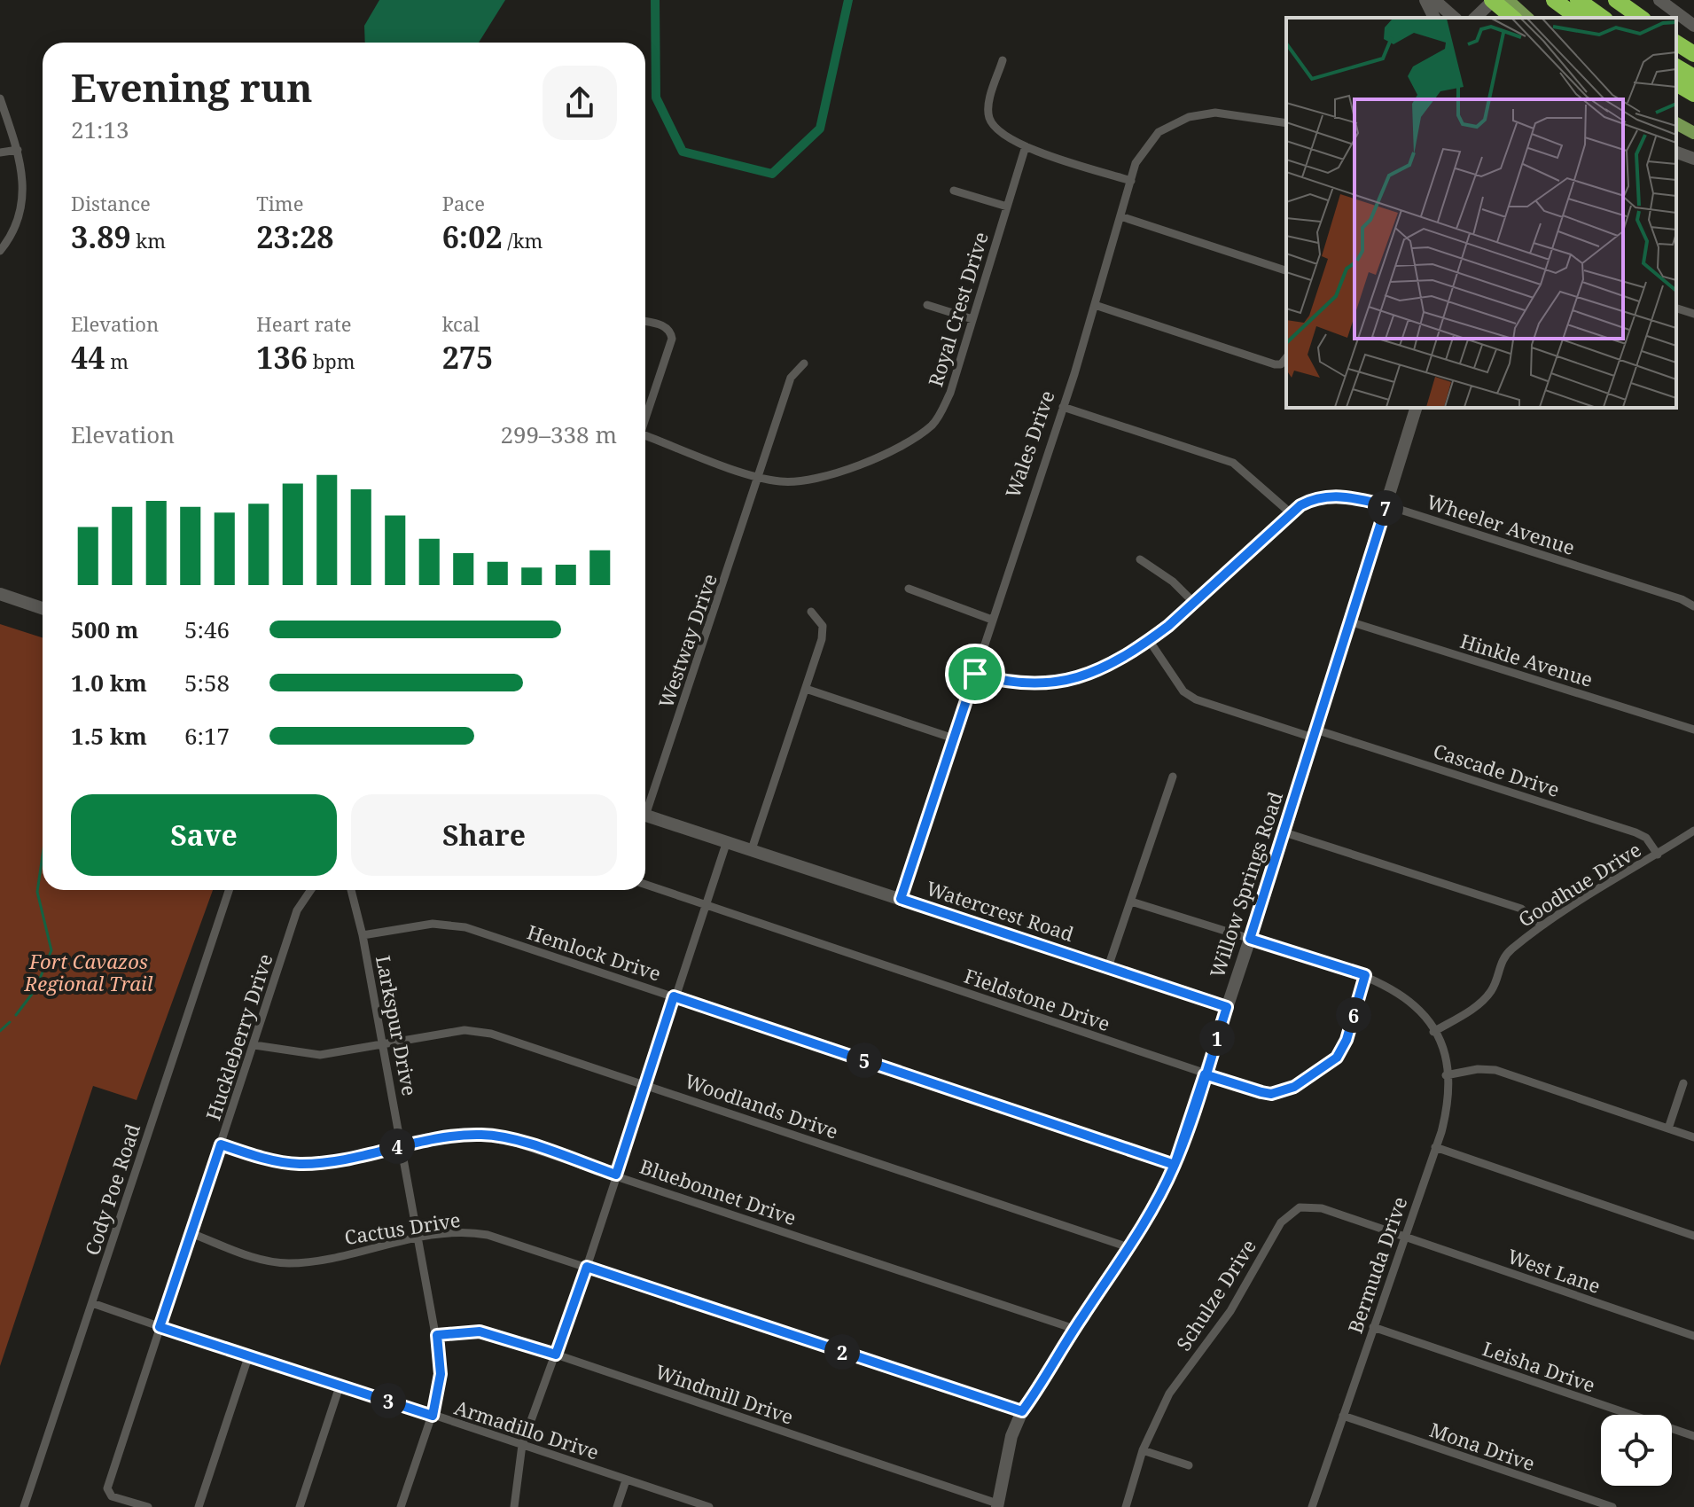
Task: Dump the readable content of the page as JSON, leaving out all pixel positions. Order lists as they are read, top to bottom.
{
  "streets": {
    "street": [
      "Royal Crest Drive",
      "Wales Drive",
      "Wheeler Avenue",
      "Westway Drive",
      "Hinkle Avenue",
      "Cascade Drive",
      "Willow Springs Road",
      "Goodhue Drive",
      "Watercrest Road",
      "Hemlock Drive",
      "Fieldstone Drive",
      "Larkspur Drive",
      "Huckleberry Drive",
      "Woodlands Drive",
      "Cody Poe Road",
      "Bluebonnet Drive",
      "Cactus Drive",
      "Bermuda Drive",
      "West Lane",
      "Schulze Drive",
      "Leisha Drive",
      "Windmill Drive",
      "Armadillo Drive",
      "Mona Drive"
    ]
  },
  "crossings": [
    ["Royal Crest Drive", "Westway Drive"],
    ["Wales Drive", "Wheeler Avenue"],
    ["Wales Drive", "Watercrest Road"],
    ["Wheeler Avenue", "Cascade Drive"],
    ["Wheeler Avenue", "Willow Springs Road"],
    ["Hinkle Avenue", "Willow Springs Road"],
    ["Cascade Drive", "Willow Springs Road"],
    ["Cascade Drive", "Goodhue Drive"],
    ["Willow Springs Road", "Watercrest Road"],
    ["Willow Springs Road", "Hemlock Drive"],
    ["Willow Springs Road", "Fieldstone Drive"],
    ["Willow Springs Road", "Woodlands Drive"],
    ["Willow Springs Road", "Bluebonnet Drive"],
    ["Willow Springs Road", "Cactus Drive"],
    ["Willow Springs Road", "Bermuda Drive"],
    ["Willow Springs Road", "Windmill Drive"],
    ["Goodhue Drive", "Bermuda Drive"],
    ["Hemlock Drive", "Larkspur Drive"],
    ["Fieldstone Drive", "Bermuda Drive"],
    ["Larkspur Drive", "Woodlands Drive"],
    ["Larkspur Drive", "Bluebonnet Drive"],
    ["Larkspur Drive", "Cactus Drive"],
    ["Larkspur Drive", "Windmill Drive"],
    ["Larkspur Drive", "Armadillo Drive"],
    ["Huckleberry Drive", "Woodlands Drive"],
    ["Huckleberry Drive", "Bluebonnet Drive"],
    ["Huckleberry Drive", "Cactus Drive"],
    ["Huckleberry Drive", "Armadillo Drive"],
    ["Cody Poe Road", "Armadillo Drive"],
    ["Bermuda Drive", "West Lane"],
    ["Bermuda Drive", "Schulze Drive"],
    ["Bermuda Drive", "Leisha Drive"],
    ["Bermuda Drive", "Mona Drive"],
    ["West Lane", "Schulze Drive"]
  ],
  "parks": ["Fort Cavazos Regional Trail"],
  "page": {
    "heading": ["Evening run", "21:13"],
    "stats": [
      ["Distance", "3.89 km"],
      ["Time", "23:28"],
      ["Pace", "6:02 /km"],
      ["Elevation", "44 m"],
      ["Heart rate", "136 bpm"],
      ["kcal", "275"]
    ],
    "chart": ["Elevation", "299–338 m"],
    "pins": [
      "7",
      "6",
      "1",
      "5",
      "4",
      "2",
      "3"
    ],
    "list": [
      {
        "name": "500 m",
        "note": "5:46"
      },
      {
        "name": "1.0 km",
        "note": "5:58"
      },
      {
        "name": "1.5 km",
        "note": "6:17"
      }
    ],
    "buttons": ["Save", "Share"]
  }
}
